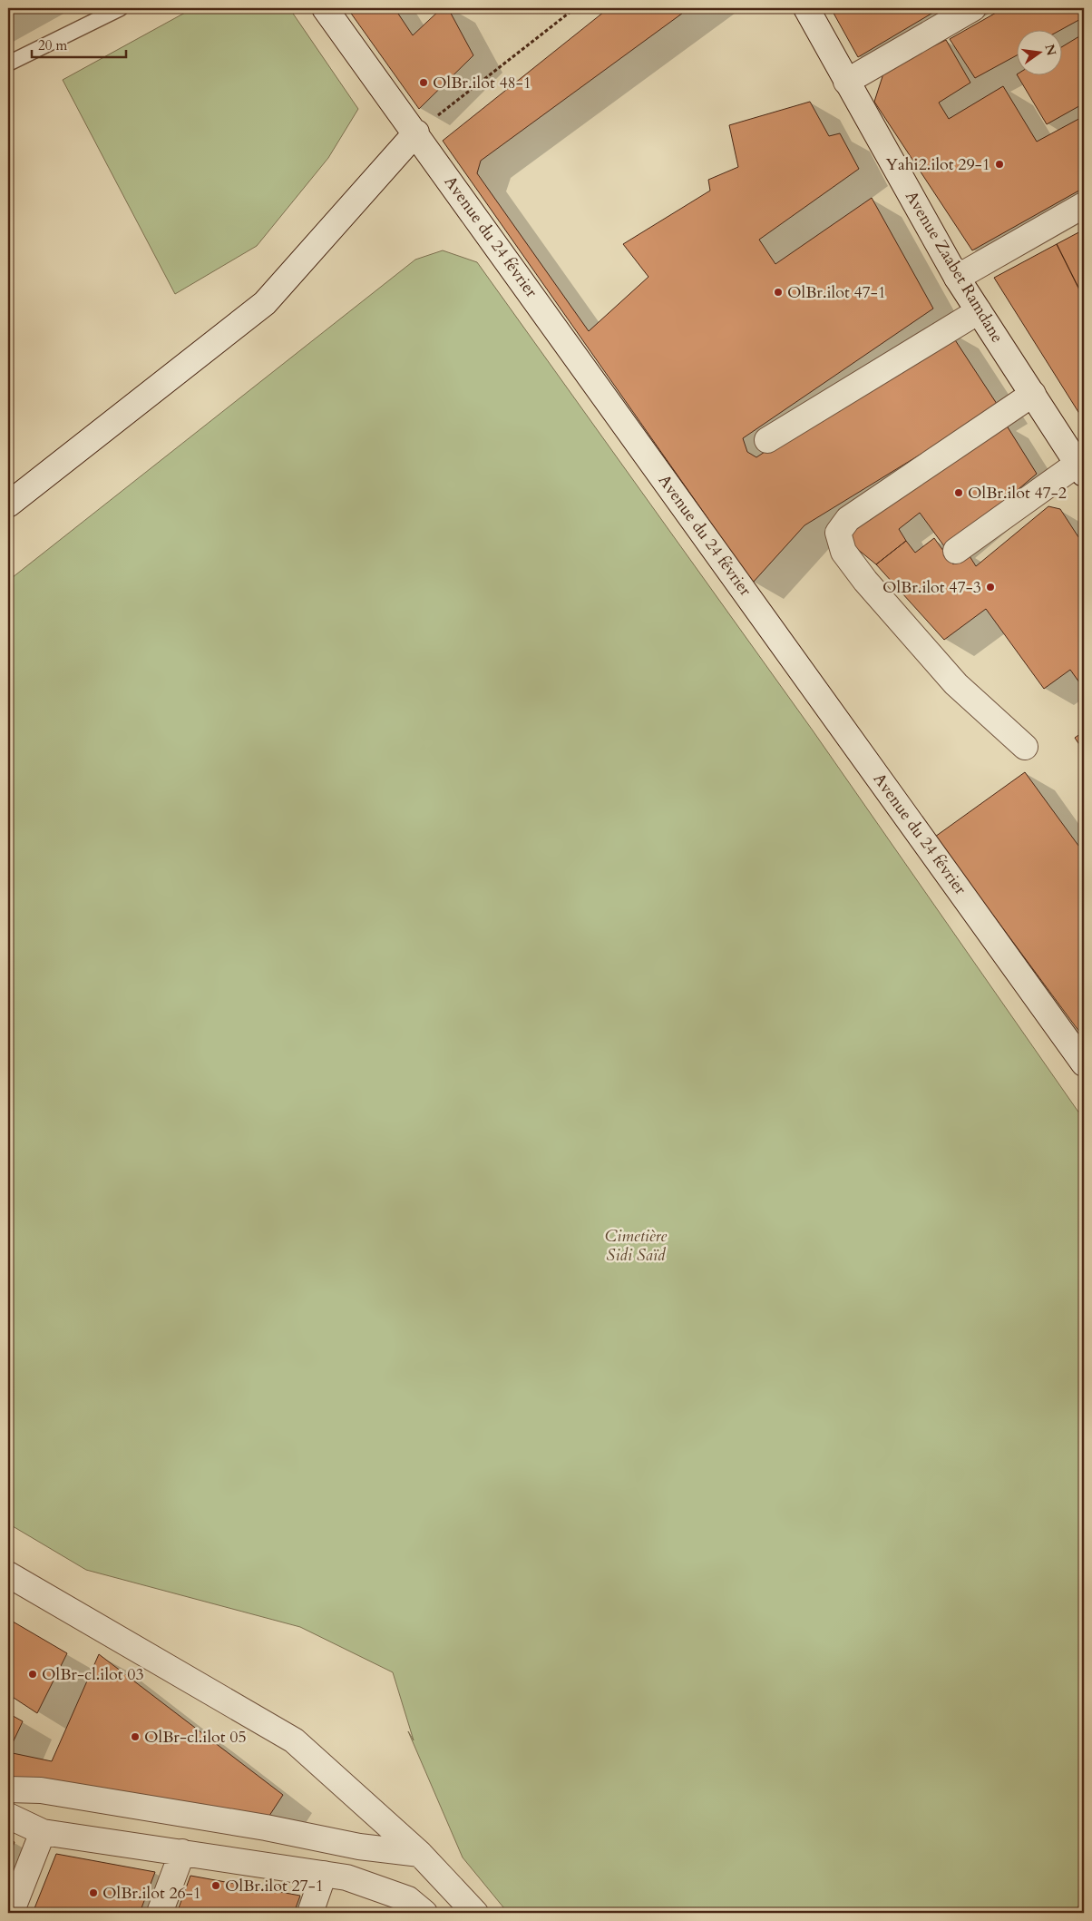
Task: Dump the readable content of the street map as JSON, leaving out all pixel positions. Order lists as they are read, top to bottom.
{
  "streets": {
    "street": ["Avenue du 24 février", "Avenue Zaabet Ramdane"]
  },
  "parks": ["Cimetière Sidi Saïd"],
  "places": [
    "OlBr.ilot 48-1",
    "Yahi2.ilot 29-1",
    "OlBr.ilot 47-1",
    "OlBr.ilot 47-2",
    "OlBr.ilot 47-3",
    "OlBr-cl.ilot 03",
    "OlBr-cl.ilot 05",
    "OlBr.ilot 27-1",
    "OlBr.ilot 26-1"
  ],
  "scale_bar": "20 m",
  "north": "right"
}
